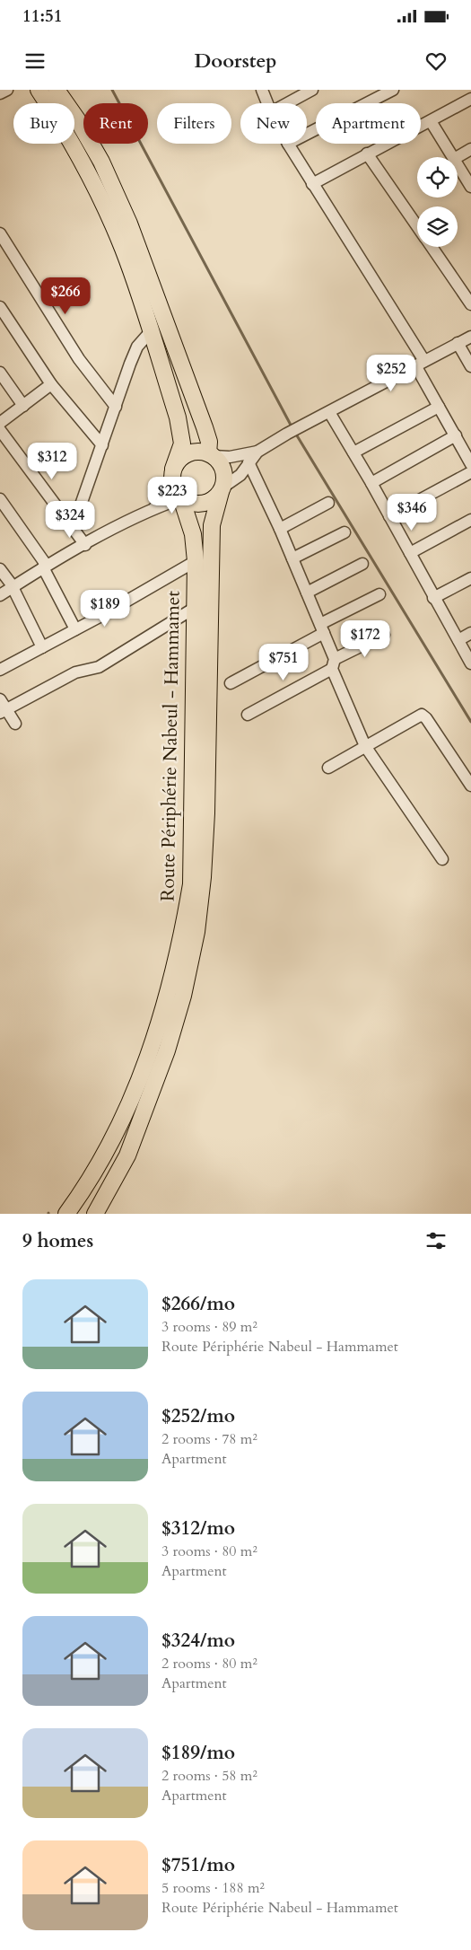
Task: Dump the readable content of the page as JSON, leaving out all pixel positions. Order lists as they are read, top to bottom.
{
  "streets": {
    "highway": ["Route Périphérie Nabeul - Hammamet"]
  },
  "page": {
    "status": "11:51",
    "header": "Doorstep",
    "chip": [
      "Buy",
      "Rent",
      "Filters",
      "New",
      "Apartment"
    ],
    "price": [
      "$266",
      "$252",
      "$312",
      "$223",
      "$346",
      "$324",
      "$189",
      "$172",
      "$751"
    ],
    "heading": "9 homes",
    "list": [
      {
        "name": "$266/mo",
        "note": "3 rooms · 89 m² · Route Périphérie Nabeul - Hammamet"
      },
      {
        "name": "$252/mo",
        "note": "2 rooms · 78 m² · Apartment"
      },
      {
        "name": "$312/mo",
        "note": "3 rooms · 80 m² · Apartment"
      },
      {
        "name": "$324/mo",
        "note": "2 rooms · 80 m² · Apartment"
      },
      {
        "name": "$189/mo",
        "note": "2 rooms · 58 m² · Apartment"
      },
      {
        "name": "$751/mo",
        "note": "5 rooms · 188 m² · Route Périphérie Nabeul - Hammamet"
      }
    ]
  }
}
